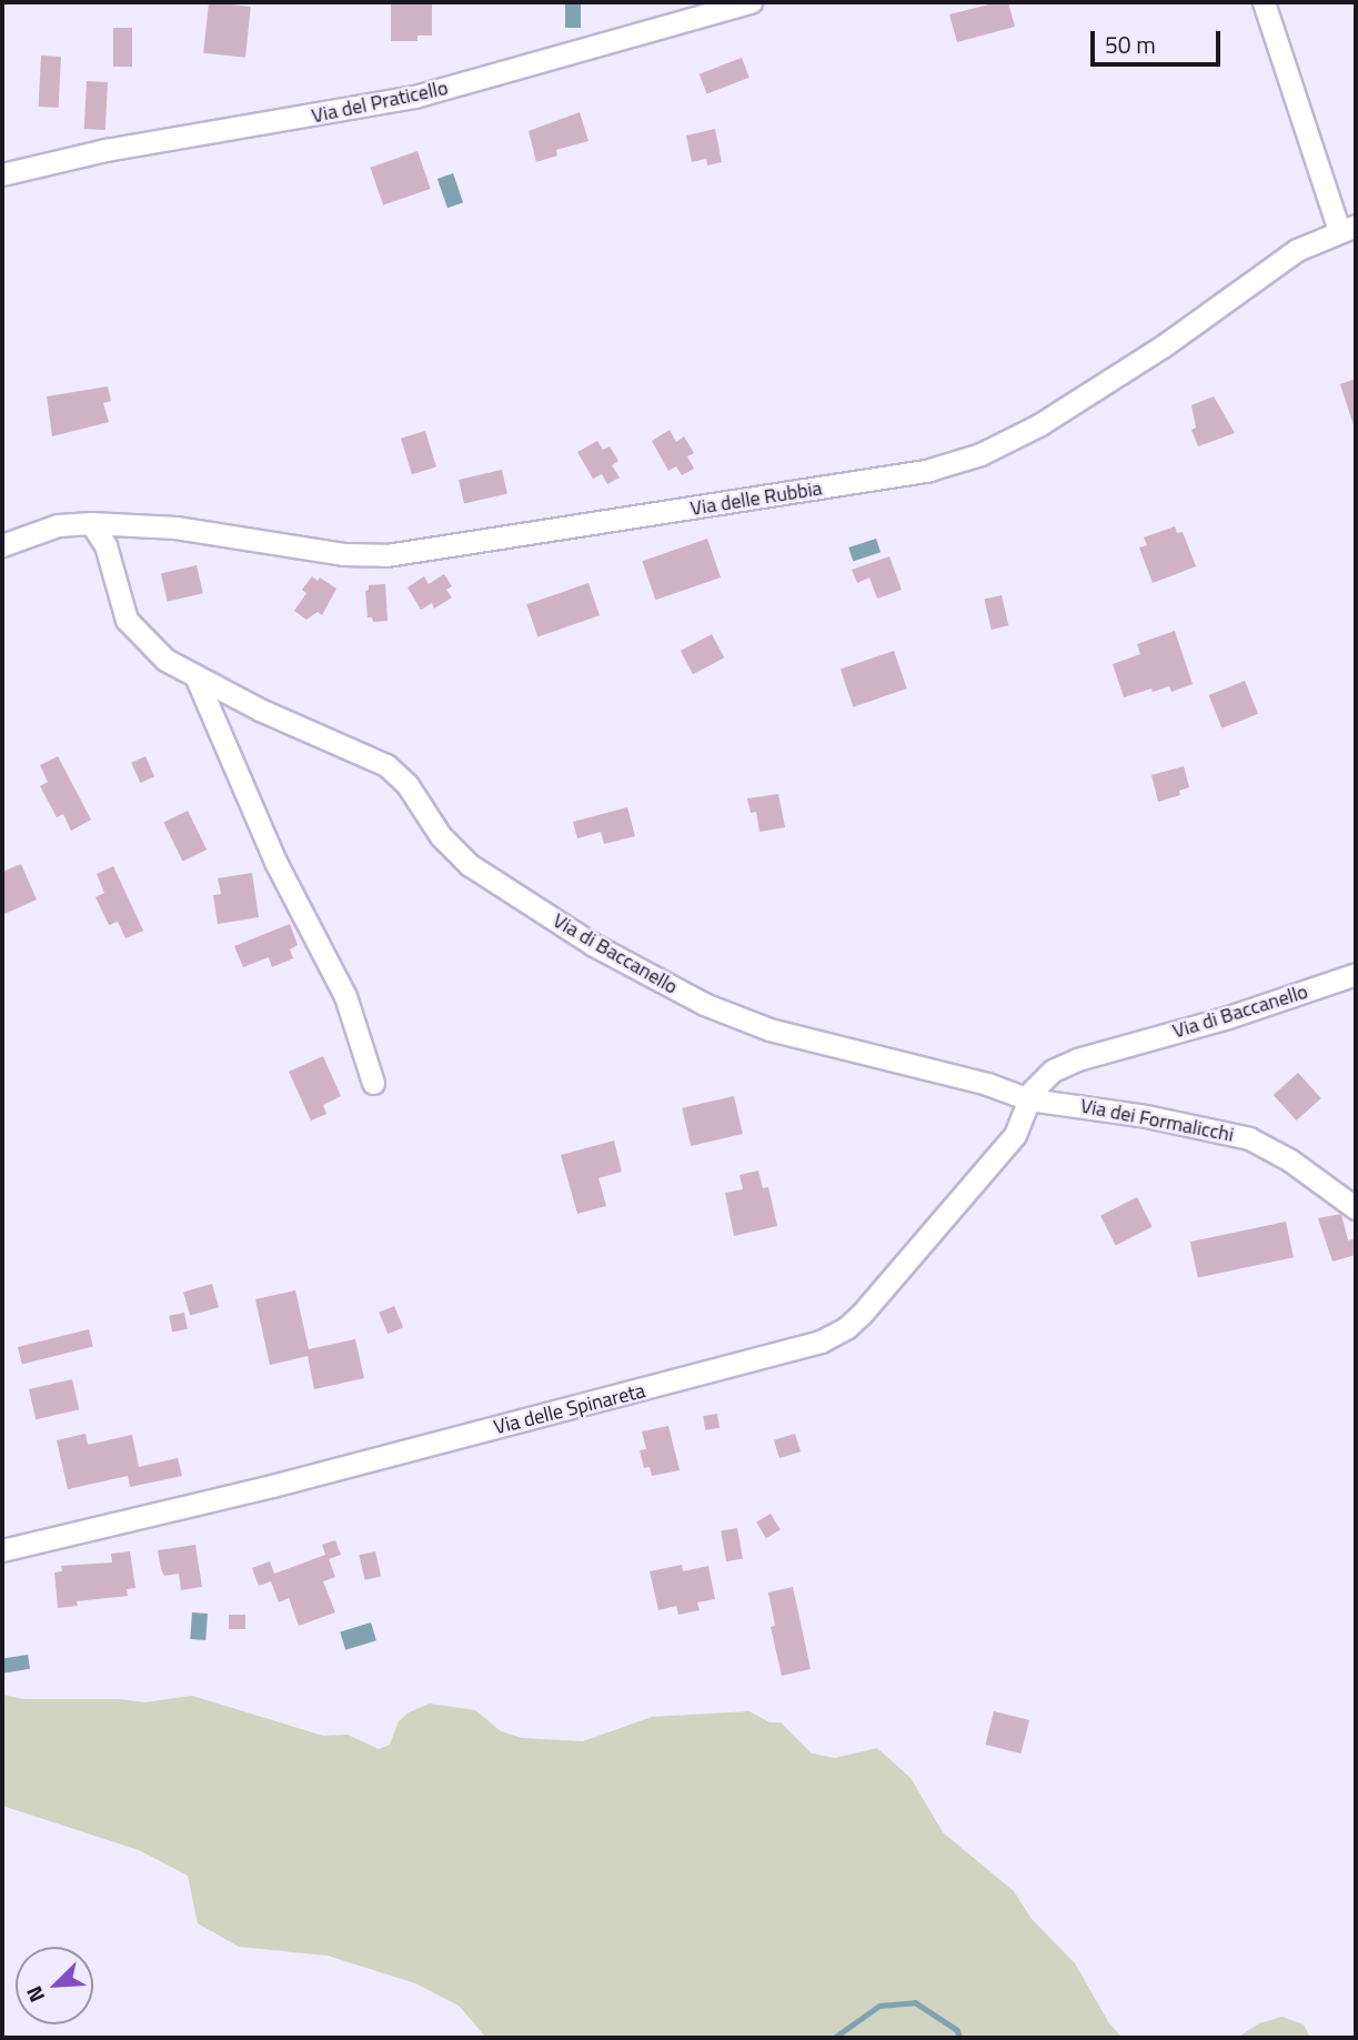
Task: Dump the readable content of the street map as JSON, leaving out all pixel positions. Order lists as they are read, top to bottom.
{
  "streets": {
    "street": [
      "Via del Praticello",
      "Via delle Rubbia",
      "Via di Baccanello",
      "Via dei Formalicchi",
      "Via delle Spinareta"
    ]
  },
  "crossings": [
    ["Via delle Rubbia", "Via di Baccanello"],
    ["Via di Baccanello", "Via dei Formalicchi"],
    ["Via di Baccanello", "Via delle Spinareta"],
    ["Via dei Formalicchi", "Via delle Spinareta"]
  ],
  "scale_bar": "50 m",
  "north": "bottom left"
}
